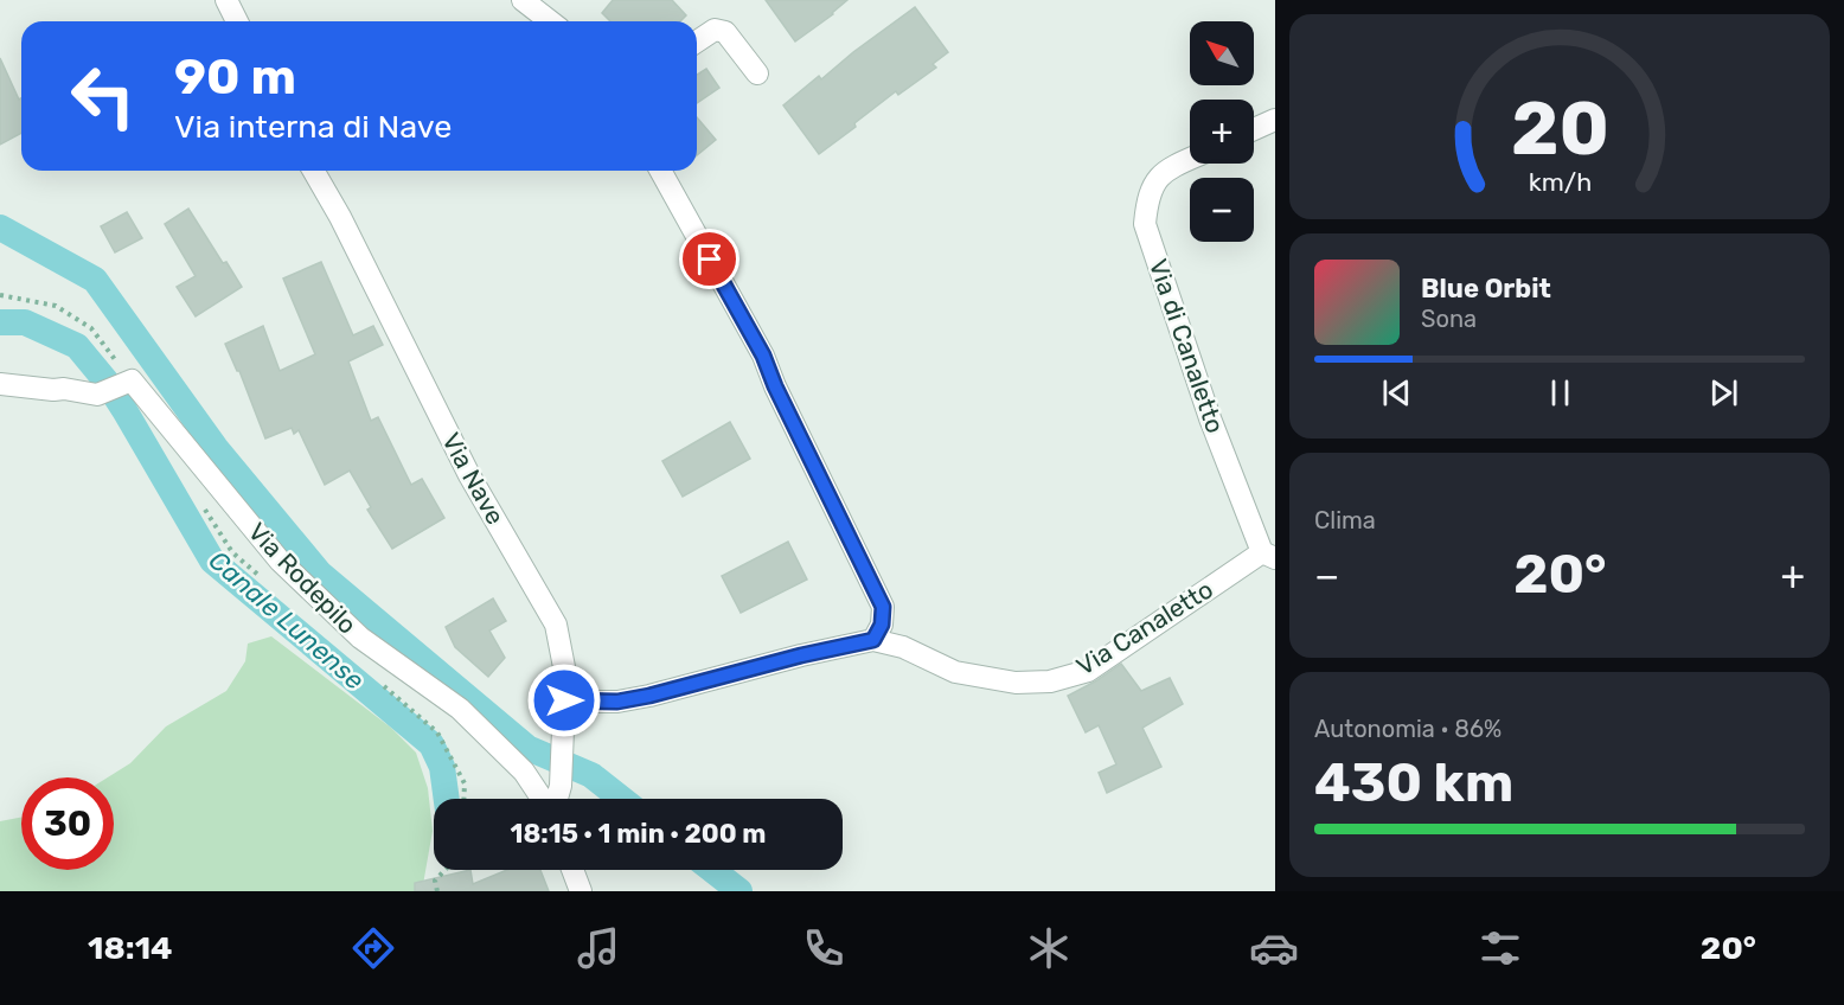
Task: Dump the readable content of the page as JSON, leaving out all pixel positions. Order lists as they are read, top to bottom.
{
  "streets": {
    "street": [
      "Via di Canaletto",
      "Via Nave",
      "Via Rodepilo",
      "Via Canaletto"
    ]
  },
  "crossings": [
    ["Via di Canaletto", "Via Canaletto"],
    ["Via Nave", "Via Canaletto"]
  ],
  "water": ["Canale Lunense"],
  "north": "top left",
  "page": {
    "map_buttons": ["+", "−"],
    "turn": ["90 m", "Via interna di Nave"],
    "song": ["Blue Orbit", "Sona"],
    "tile": [
      "Clima",
      ["Autonomia · 86%", "430 km"]
    ],
    "heat": ["−", "20°", "+"],
    "limit": "30",
    "trip": "18:15 · 1 min · 200 m",
    "tabs": ["18:14", "20°"],
    "gauge": ["20", "km/h"]
  }
}
